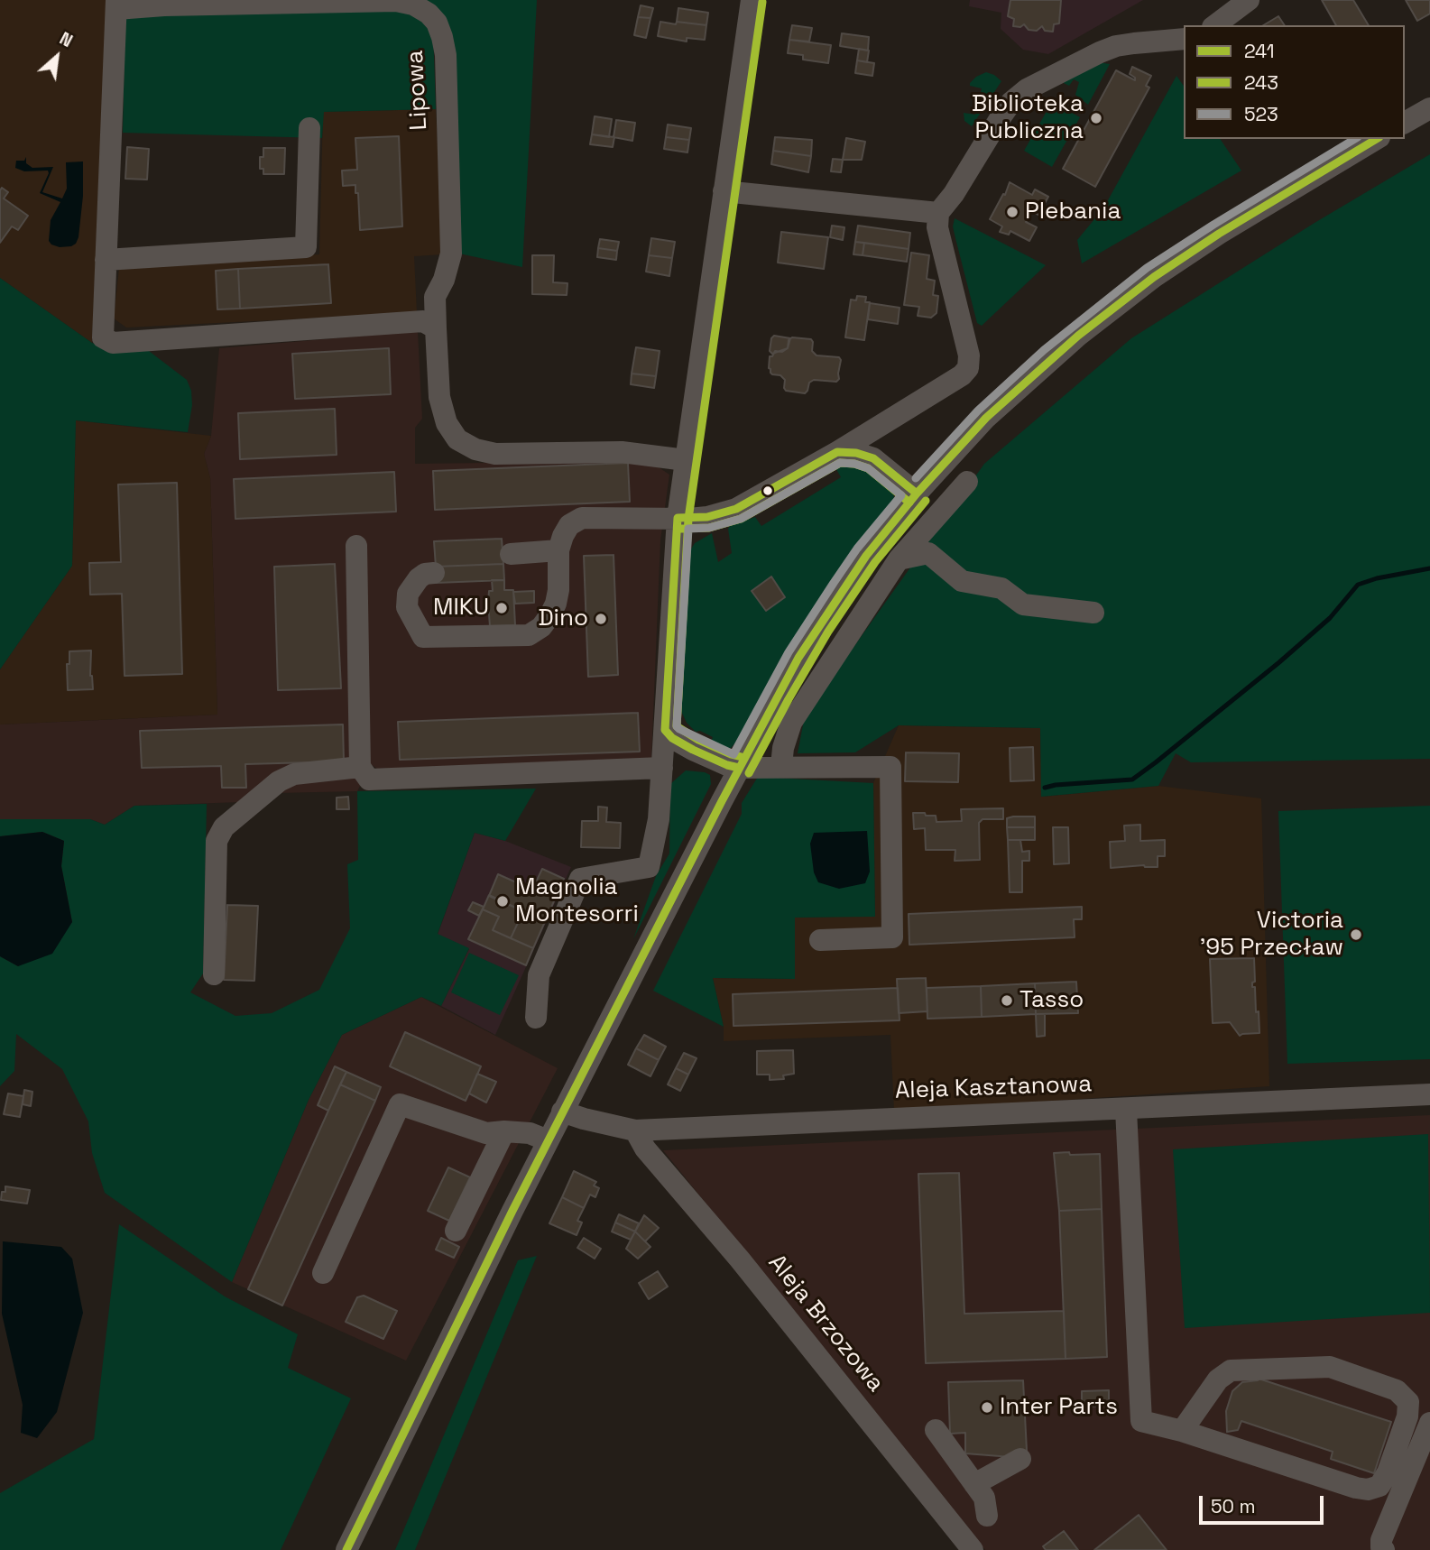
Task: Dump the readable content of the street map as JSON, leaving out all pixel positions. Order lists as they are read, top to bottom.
{
  "streets": {
    "street": ["Lipowa", "Aleja Kasztanowa", "Aleja Brzozowa"]
  },
  "crossings": [
    ["Aleja Kasztanowa", "Aleja Brzozowa"]
  ],
  "places": [
    "Biblioteka Publiczna",
    "Plebania",
    "MIKU",
    "Dino",
    "Magnolia Montesorri",
    "Victoria '95 Przecław",
    "Tasso",
    "Inter Parts"
  ],
  "lines": ["transit line 243", "transit line 241", "transit line 523"],
  "legend": ["241", "243", "523"],
  "scale_bar": "50 m",
  "north": "top right"
}
